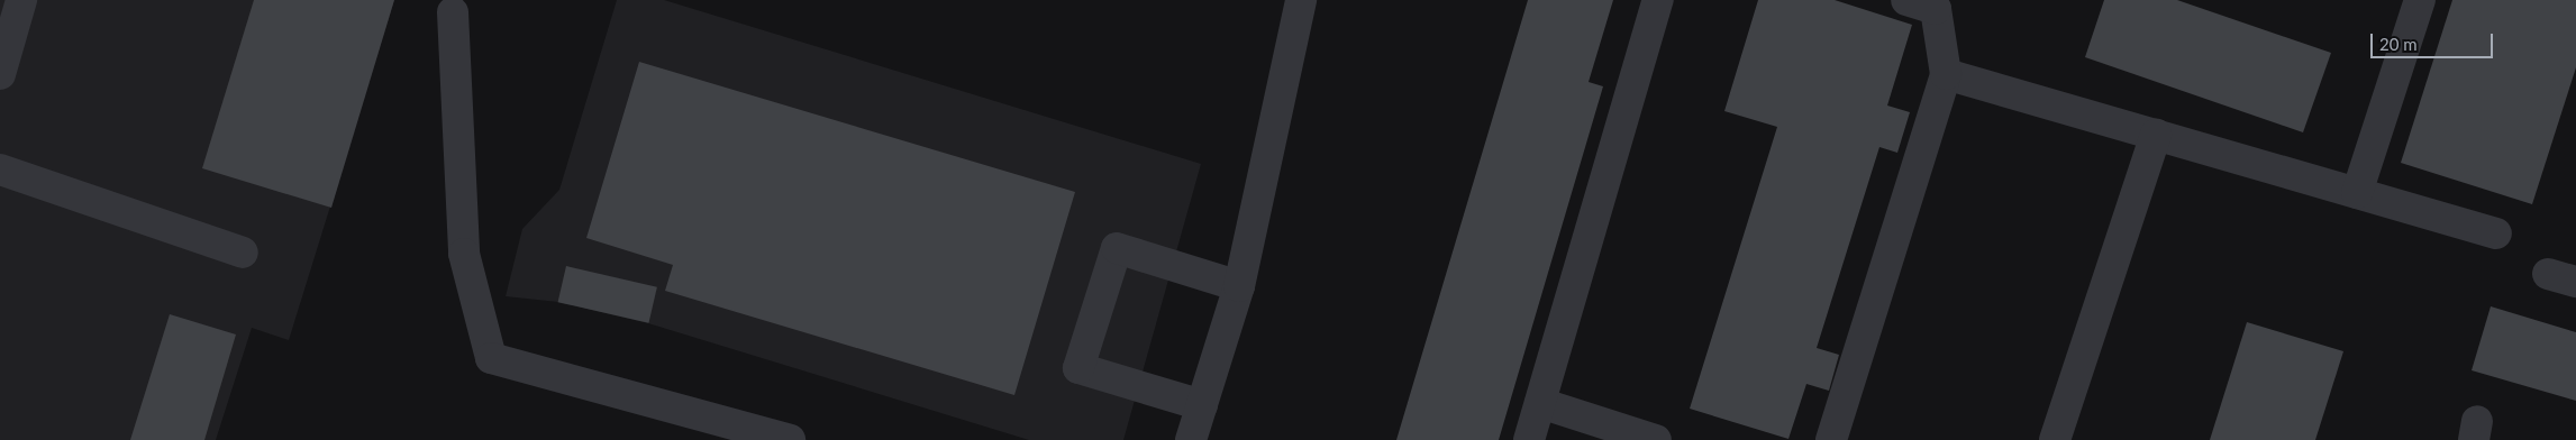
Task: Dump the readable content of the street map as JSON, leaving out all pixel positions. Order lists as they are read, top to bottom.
{
  "scale_bar": "20 m"
}
